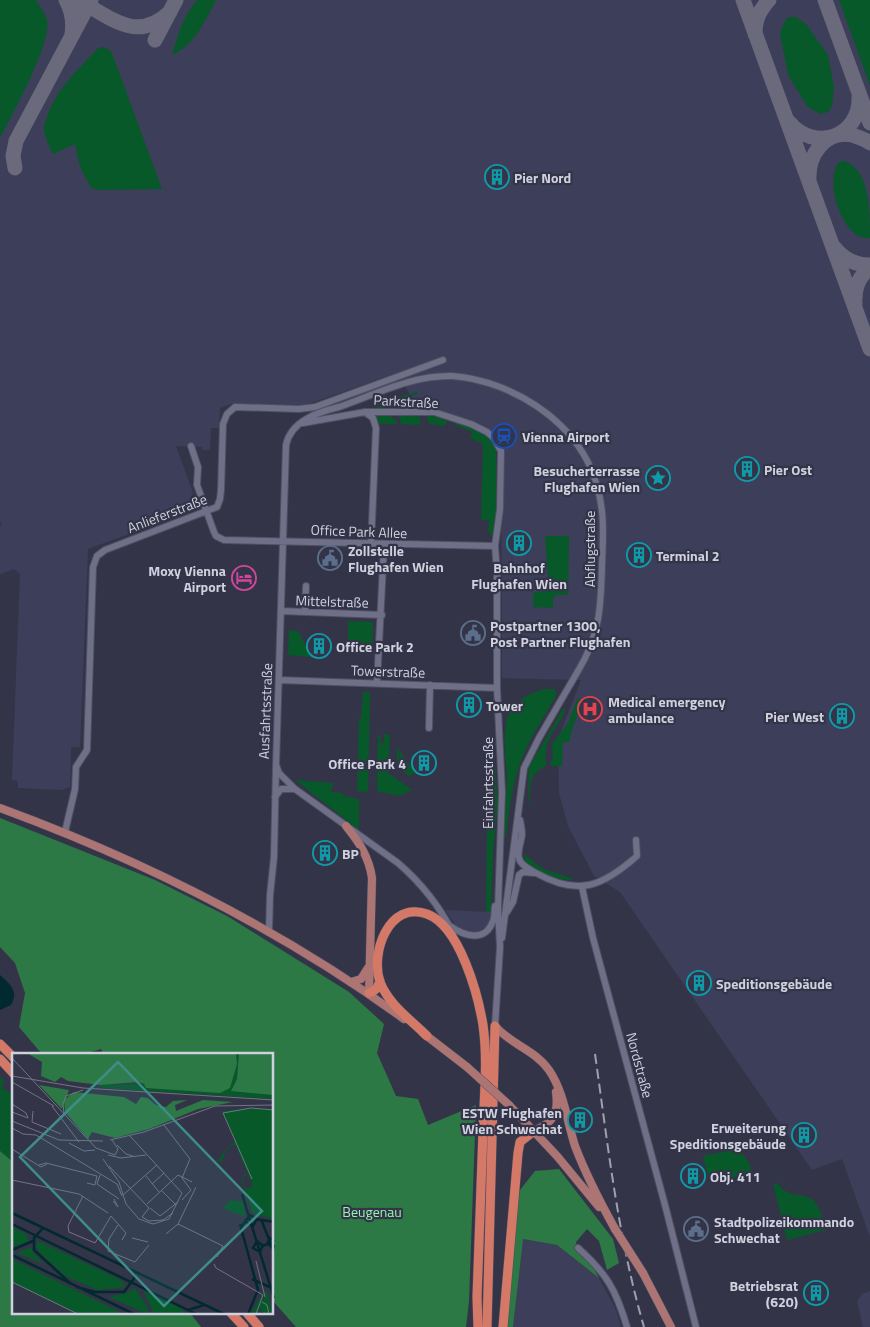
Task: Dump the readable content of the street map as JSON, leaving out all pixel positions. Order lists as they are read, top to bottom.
{
  "streets": {
    "street": [
      "Parkstraße",
      "Anlieferstraße",
      "Office Park Allee",
      "Abflugstraße",
      "Mittelstraße",
      "Towerstraße",
      "Ausfahrtsstraße",
      "Einfahrtsstraße",
      "Nordstraße"
    ]
  },
  "crossings": [
    ["Parkstraße", "Abflugstraße"],
    ["Parkstraße", "Ausfahrtsstraße"],
    ["Parkstraße", "Einfahrtsstraße"],
    ["Anlieferstraße", "Office Park Allee"],
    ["Office Park Allee", "Ausfahrtsstraße"],
    ["Office Park Allee", "Einfahrtsstraße"],
    ["Abflugstraße", "Ausfahrtsstraße"],
    ["Abflugstraße", "Einfahrtsstraße"],
    ["Mittelstraße", "Ausfahrtsstraße"],
    ["Towerstraße", "Ausfahrtsstraße"],
    ["Towerstraße", "Einfahrtsstraße"]
  ],
  "parks": ["Beugenau"],
  "places": {
    "building": [
      "Pier Nord",
      "Pier Ost",
      "Bahnhof Flughafen Wien",
      "Terminal 2",
      "Office Park 2",
      "Tower",
      "Pier West",
      "Office Park 4",
      "BP",
      "Speditionsgebäude",
      "ESTW Flughafen Wien Schwechat",
      "Erweiterung Speditionsgebäude",
      "Obj. 411",
      "Betriebsrat (620)"
    ],
    "station": ["Vienna Airport"],
    "place": ["Besucherterrasse Flughafen Wien"],
    "public building": ["Zollstelle Flughafen Wien", "Postpartner 1300, Post Partner Flughafen", "Stadtpolizeikommando Schwechat"],
    "hotel": ["Moxy Vienna Airport"],
    "hospital": ["Medical emergency ambulance"]
  }
}
